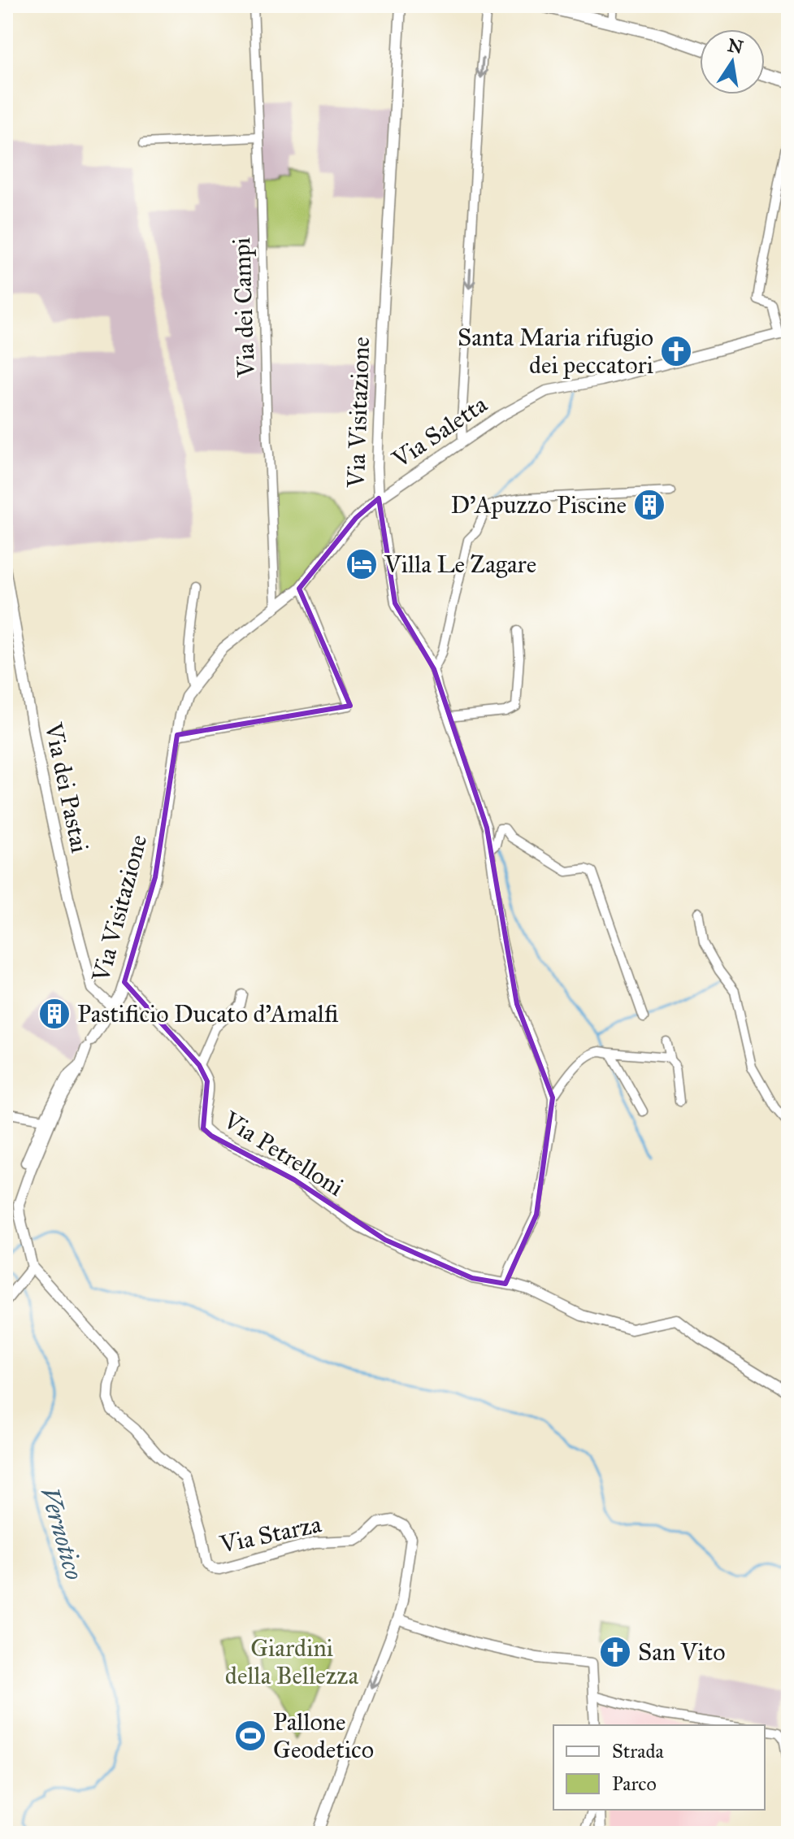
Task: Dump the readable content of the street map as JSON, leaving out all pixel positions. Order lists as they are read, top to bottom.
{
  "streets": {
    "street": [
      "Via dei Campi",
      "Via Visitazione",
      "Via Saletta",
      "Via dei Pastai",
      "Via Petrelloni",
      "Via Starza"
    ]
  },
  "crossings": [
    ["Via dei Campi", "Via Visitazione"],
    ["Via Visitazione", "Via Saletta"],
    ["Via Visitazione", "Via dei Pastai"],
    ["Via Visitazione", "Via Petrelloni"],
    ["Via Visitazione", "Via Starza"]
  ],
  "water": ["Vernotico"],
  "parks": ["Giardini della Bellezza"],
  "places": {
    "church": ["Santa Maria rifugio dei peccatori", "San Vito"],
    "building": ["D'Apuzzo Piscine", "Pastificio Ducato d'Amalfi"],
    "hotel": ["Villa Le Zagare"],
    "sports": ["Pallone Geodetico"]
  },
  "legend": ["Strada", "Parco"],
  "north": "top"
}
